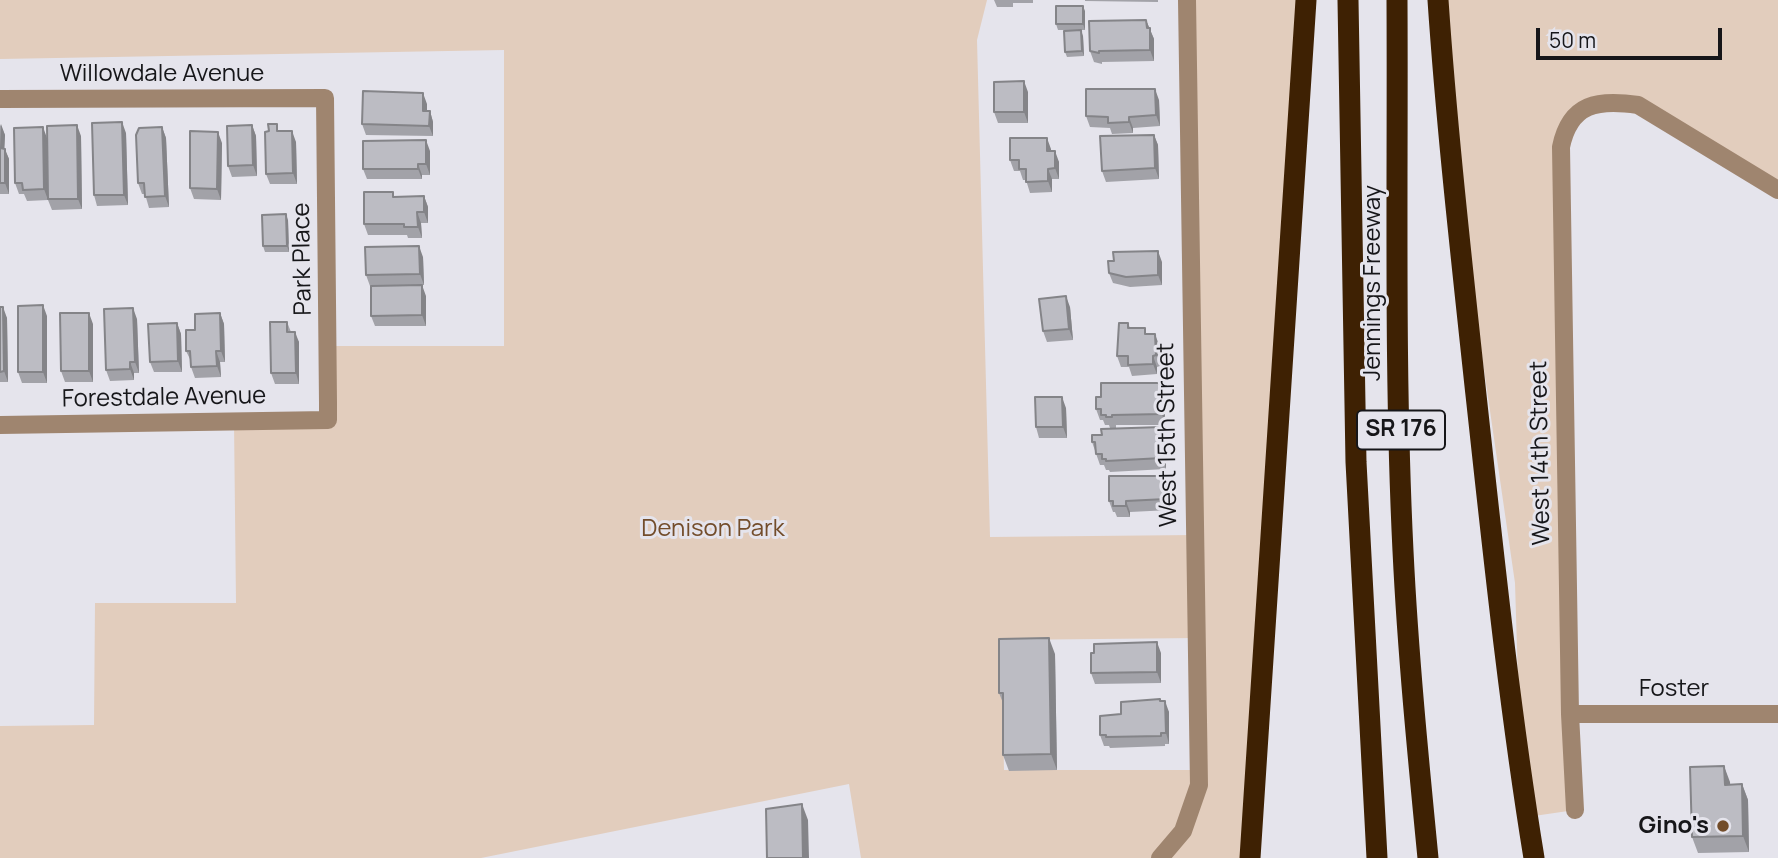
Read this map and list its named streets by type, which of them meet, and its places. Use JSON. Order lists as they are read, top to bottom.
{
  "streets": {
    "highway": ["Jennings Freeway", "SR 176"],
    "street": [
      "Willowdale Avenue",
      "Park Place",
      "Forestdale Avenue",
      "West 15th Street",
      "West 14th Street",
      "Foster"
    ]
  },
  "crossings": [
    ["Willowdale Avenue", "Park Place"],
    ["Park Place", "Forestdale Avenue"],
    ["West 14th Street", "Foster"]
  ],
  "parks": ["Denison Park"],
  "places": ["Gino's"],
  "scale_bar": "50 m"
}
